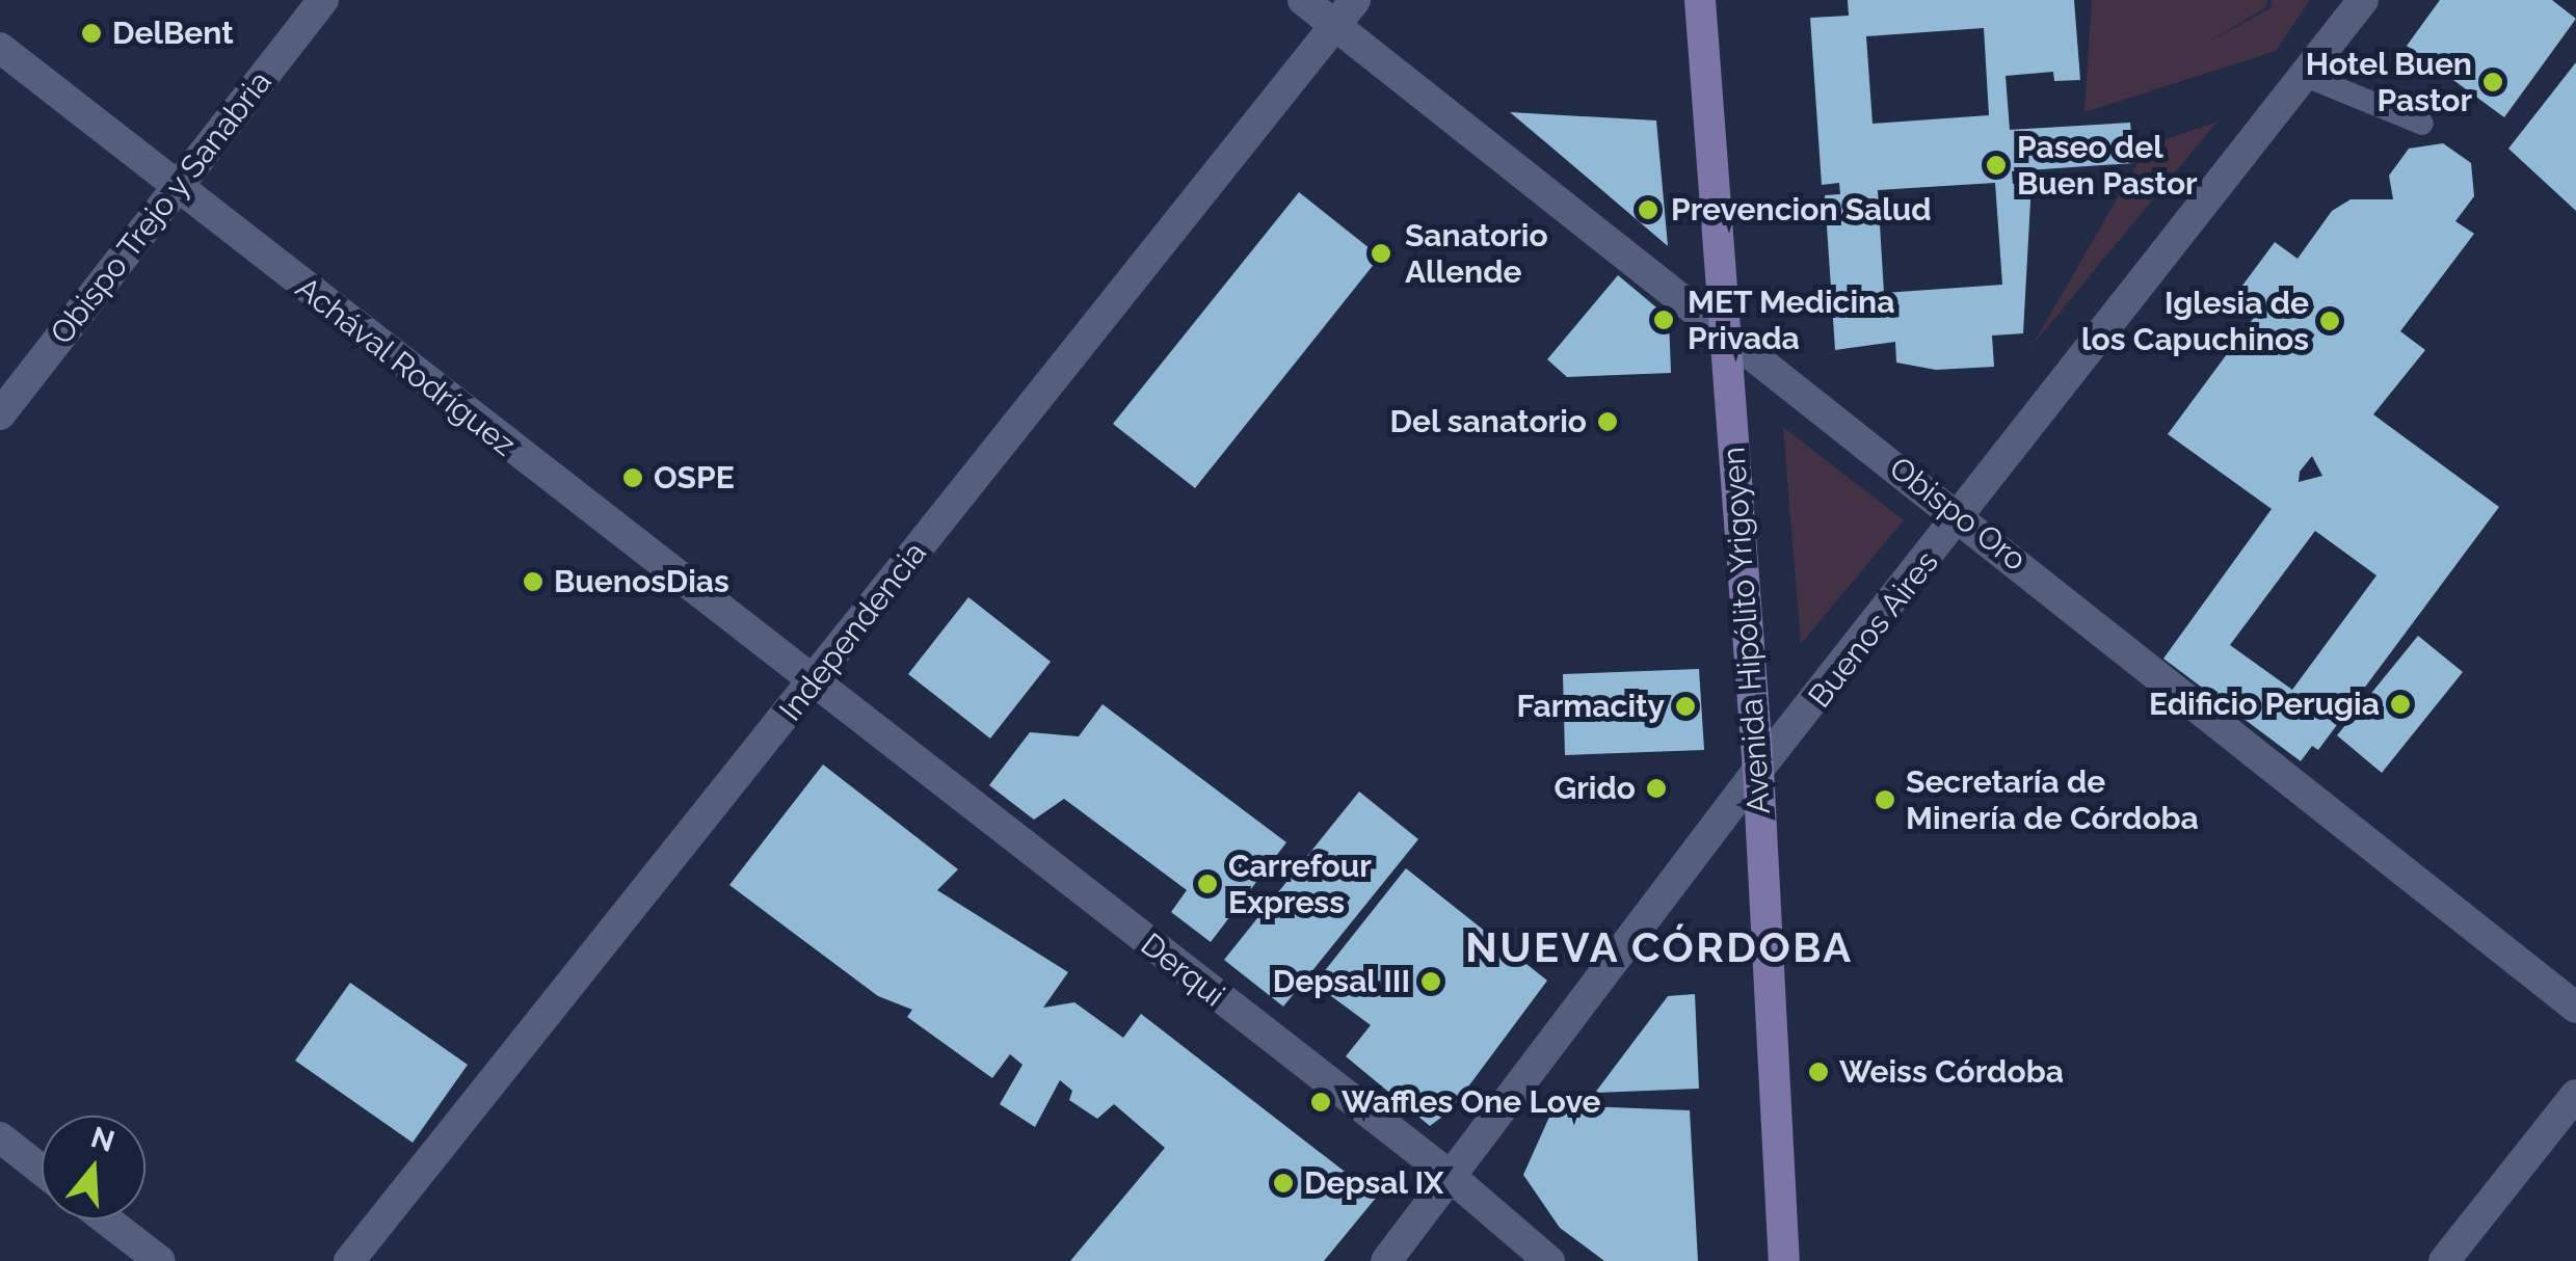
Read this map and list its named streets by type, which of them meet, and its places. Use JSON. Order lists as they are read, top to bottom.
{
  "streets": {
    "main road": ["Avenida Hipólito Yrigoyen"],
    "street": [
      "Obispo Trejo y Sanabria",
      "Achával Rodríguez",
      "Obispo Oro",
      "Buenos Aires",
      "Independencia",
      "Derqui"
    ]
  },
  "crossings": [
    ["Obispo Trejo y Sanabria", "Achával Rodríguez"],
    ["Achával Rodríguez", "Independencia"],
    ["Achával Rodríguez", "Derqui"],
    ["Obispo Oro", "Buenos Aires"],
    ["Obispo Oro", "Avenida Hipólito Yrigoyen"],
    ["Obispo Oro", "Independencia"],
    ["Buenos Aires", "Avenida Hipólito Yrigoyen"],
    ["Buenos Aires", "Derqui"],
    ["Independencia", "Derqui"]
  ],
  "districts": ["NUEVA CÓRDOBA"],
  "places": [
    "DelBent",
    "Hotel Buen Pastor",
    "Paseo del Buen Pastor",
    "Prevencion Salud",
    "Sanatorio Allende",
    "MET Medicina Privada",
    "Iglesia de los Capuchinos",
    "Del sanatorio",
    "OSPE",
    "BuenosDias",
    "Edificio Perugia",
    "Farmacity",
    "Grido",
    "Secretaría de Minería de Córdoba",
    "Carrefour Express",
    "Depsal III",
    "Weiss Córdoba",
    "Waffles One Love",
    "Depsal IX"
  ],
  "north": "top"
}
